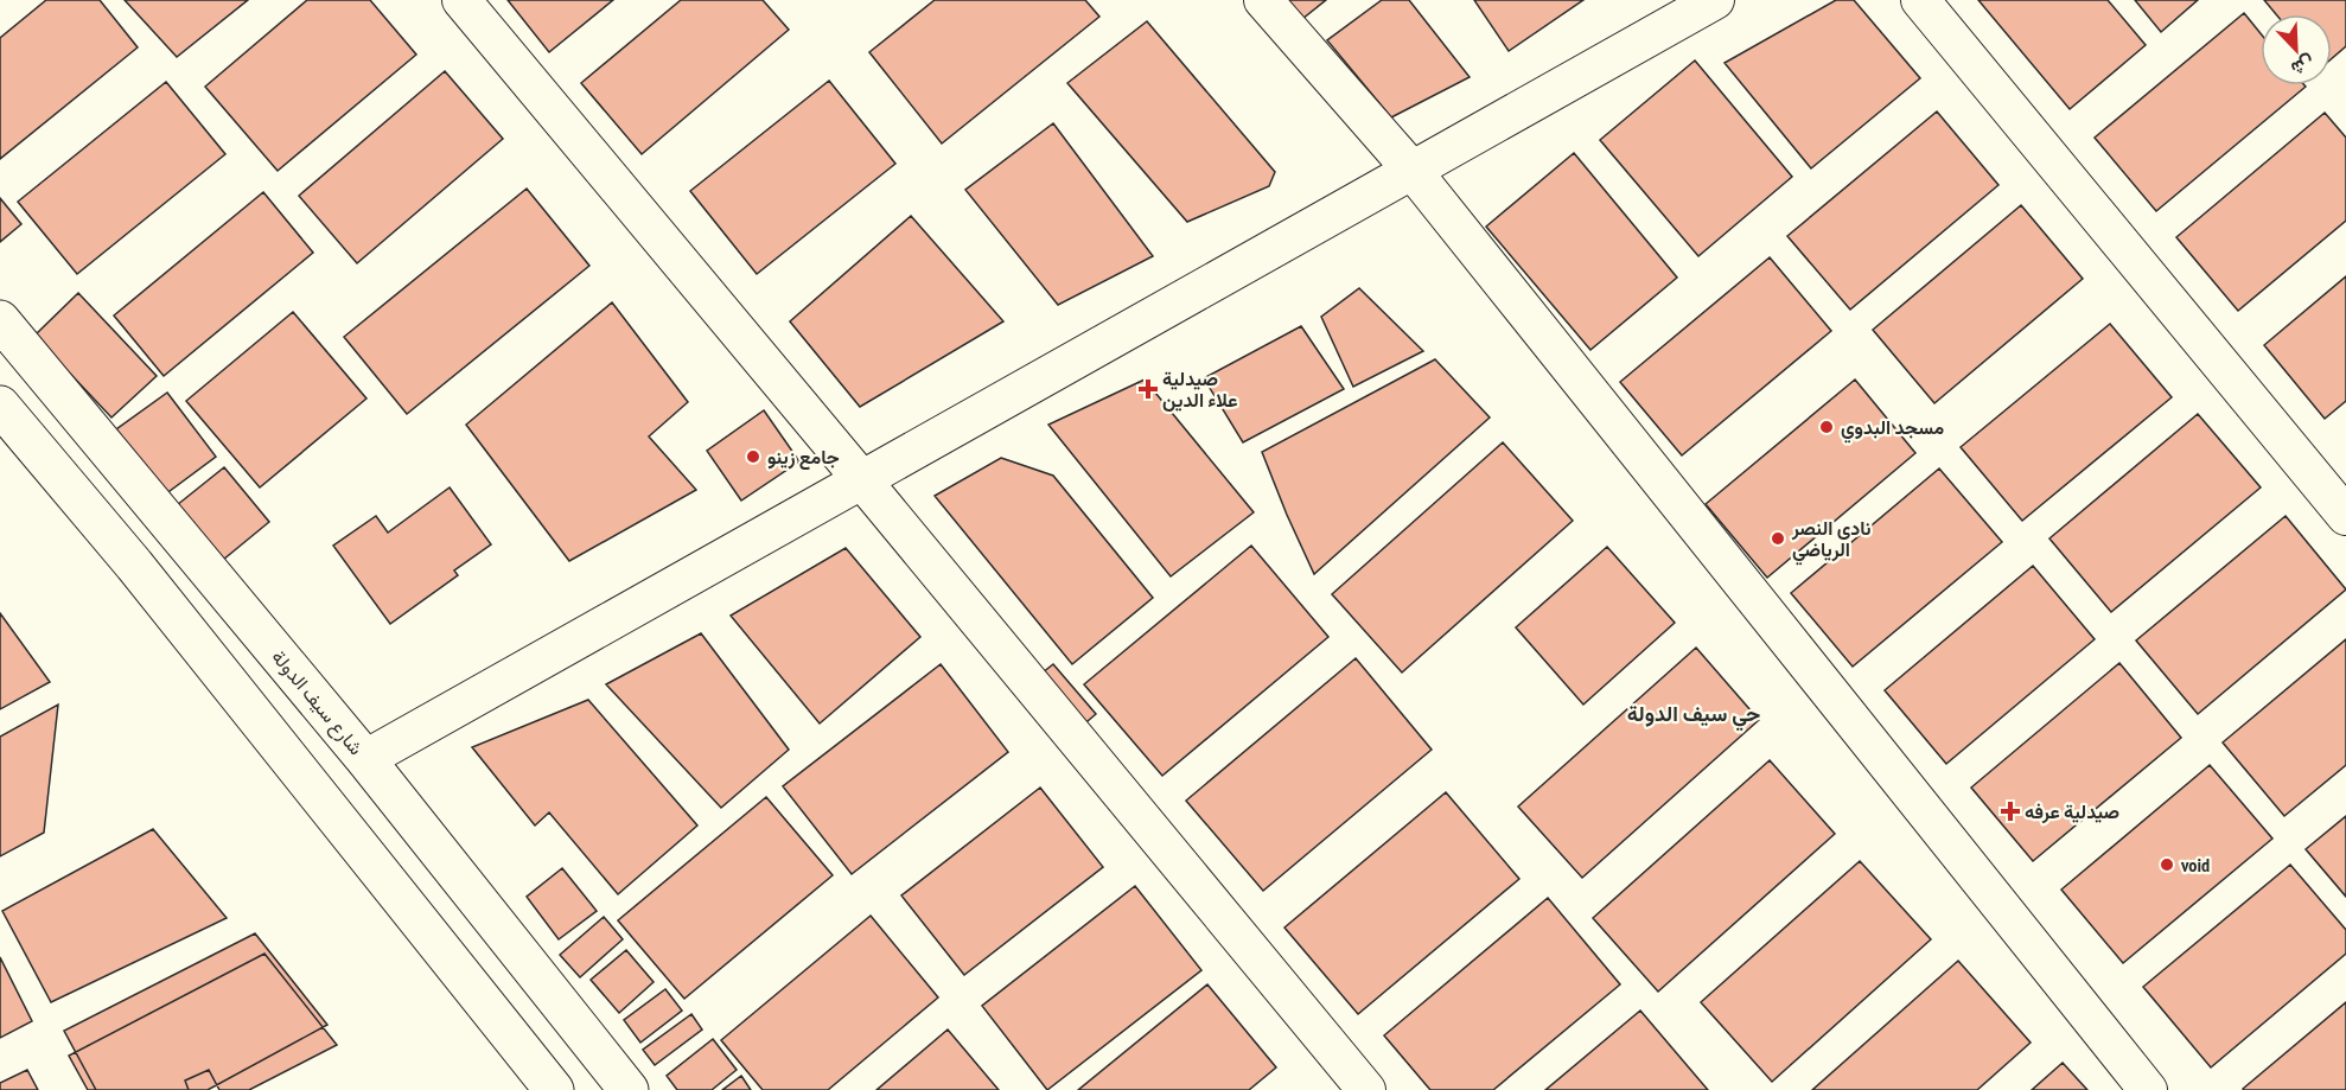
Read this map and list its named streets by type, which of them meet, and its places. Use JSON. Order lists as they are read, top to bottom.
{
  "streets": {
    "main road": ["شارع سيف الدولة"]
  },
  "districts": ["حي سيف الدولة"],
  "places": {
    "health": ["صيدلية علاء الدين", "صيدلية عرفه"],
    "other": [
      "مسجد البدوي",
      "جامع زينو",
      "نادي النصر الرياضي",
      "void"
    ]
  },
  "north": "bottom right"
}
